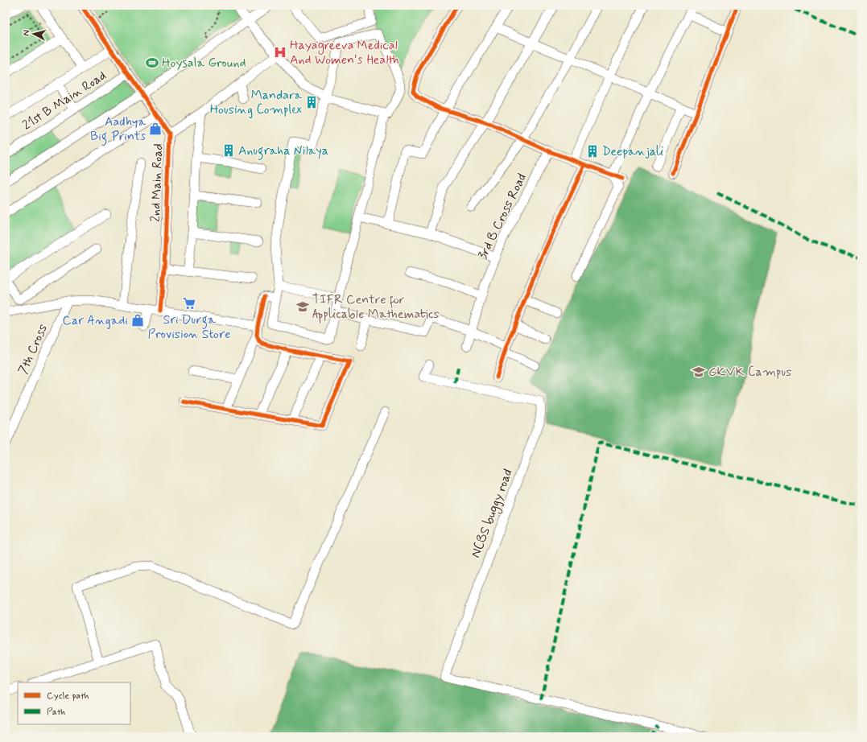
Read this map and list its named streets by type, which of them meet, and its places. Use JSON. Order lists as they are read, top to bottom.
{
  "streets": {
    "street": [
      "21st B Main Road",
      "2nd Main Road",
      "3rd B Cross Road",
      "7th Cross",
      "NCBS buggy road"
    ]
  },
  "crossings": [
    ["21st B Main Road", "2nd Main Road"]
  ],
  "places": {
    "hospital": ["Hayagreeva Medical And Women's Health"],
    "sports": ["Hoysala Ground"],
    "building": ["Mandara Housing Complex", "Anugraha Nilaya", "Deepanjali"],
    "shop": ["Aadhya Big Prints", "Car Angadi"],
    "supermarket": ["Sri Durga Provision Store"],
    "school or university": ["TIFR Centre for Applicable Mathematics", "GKVK Campus"]
  },
  "legend": ["Cycle path", "Path"],
  "north": "left"
}
